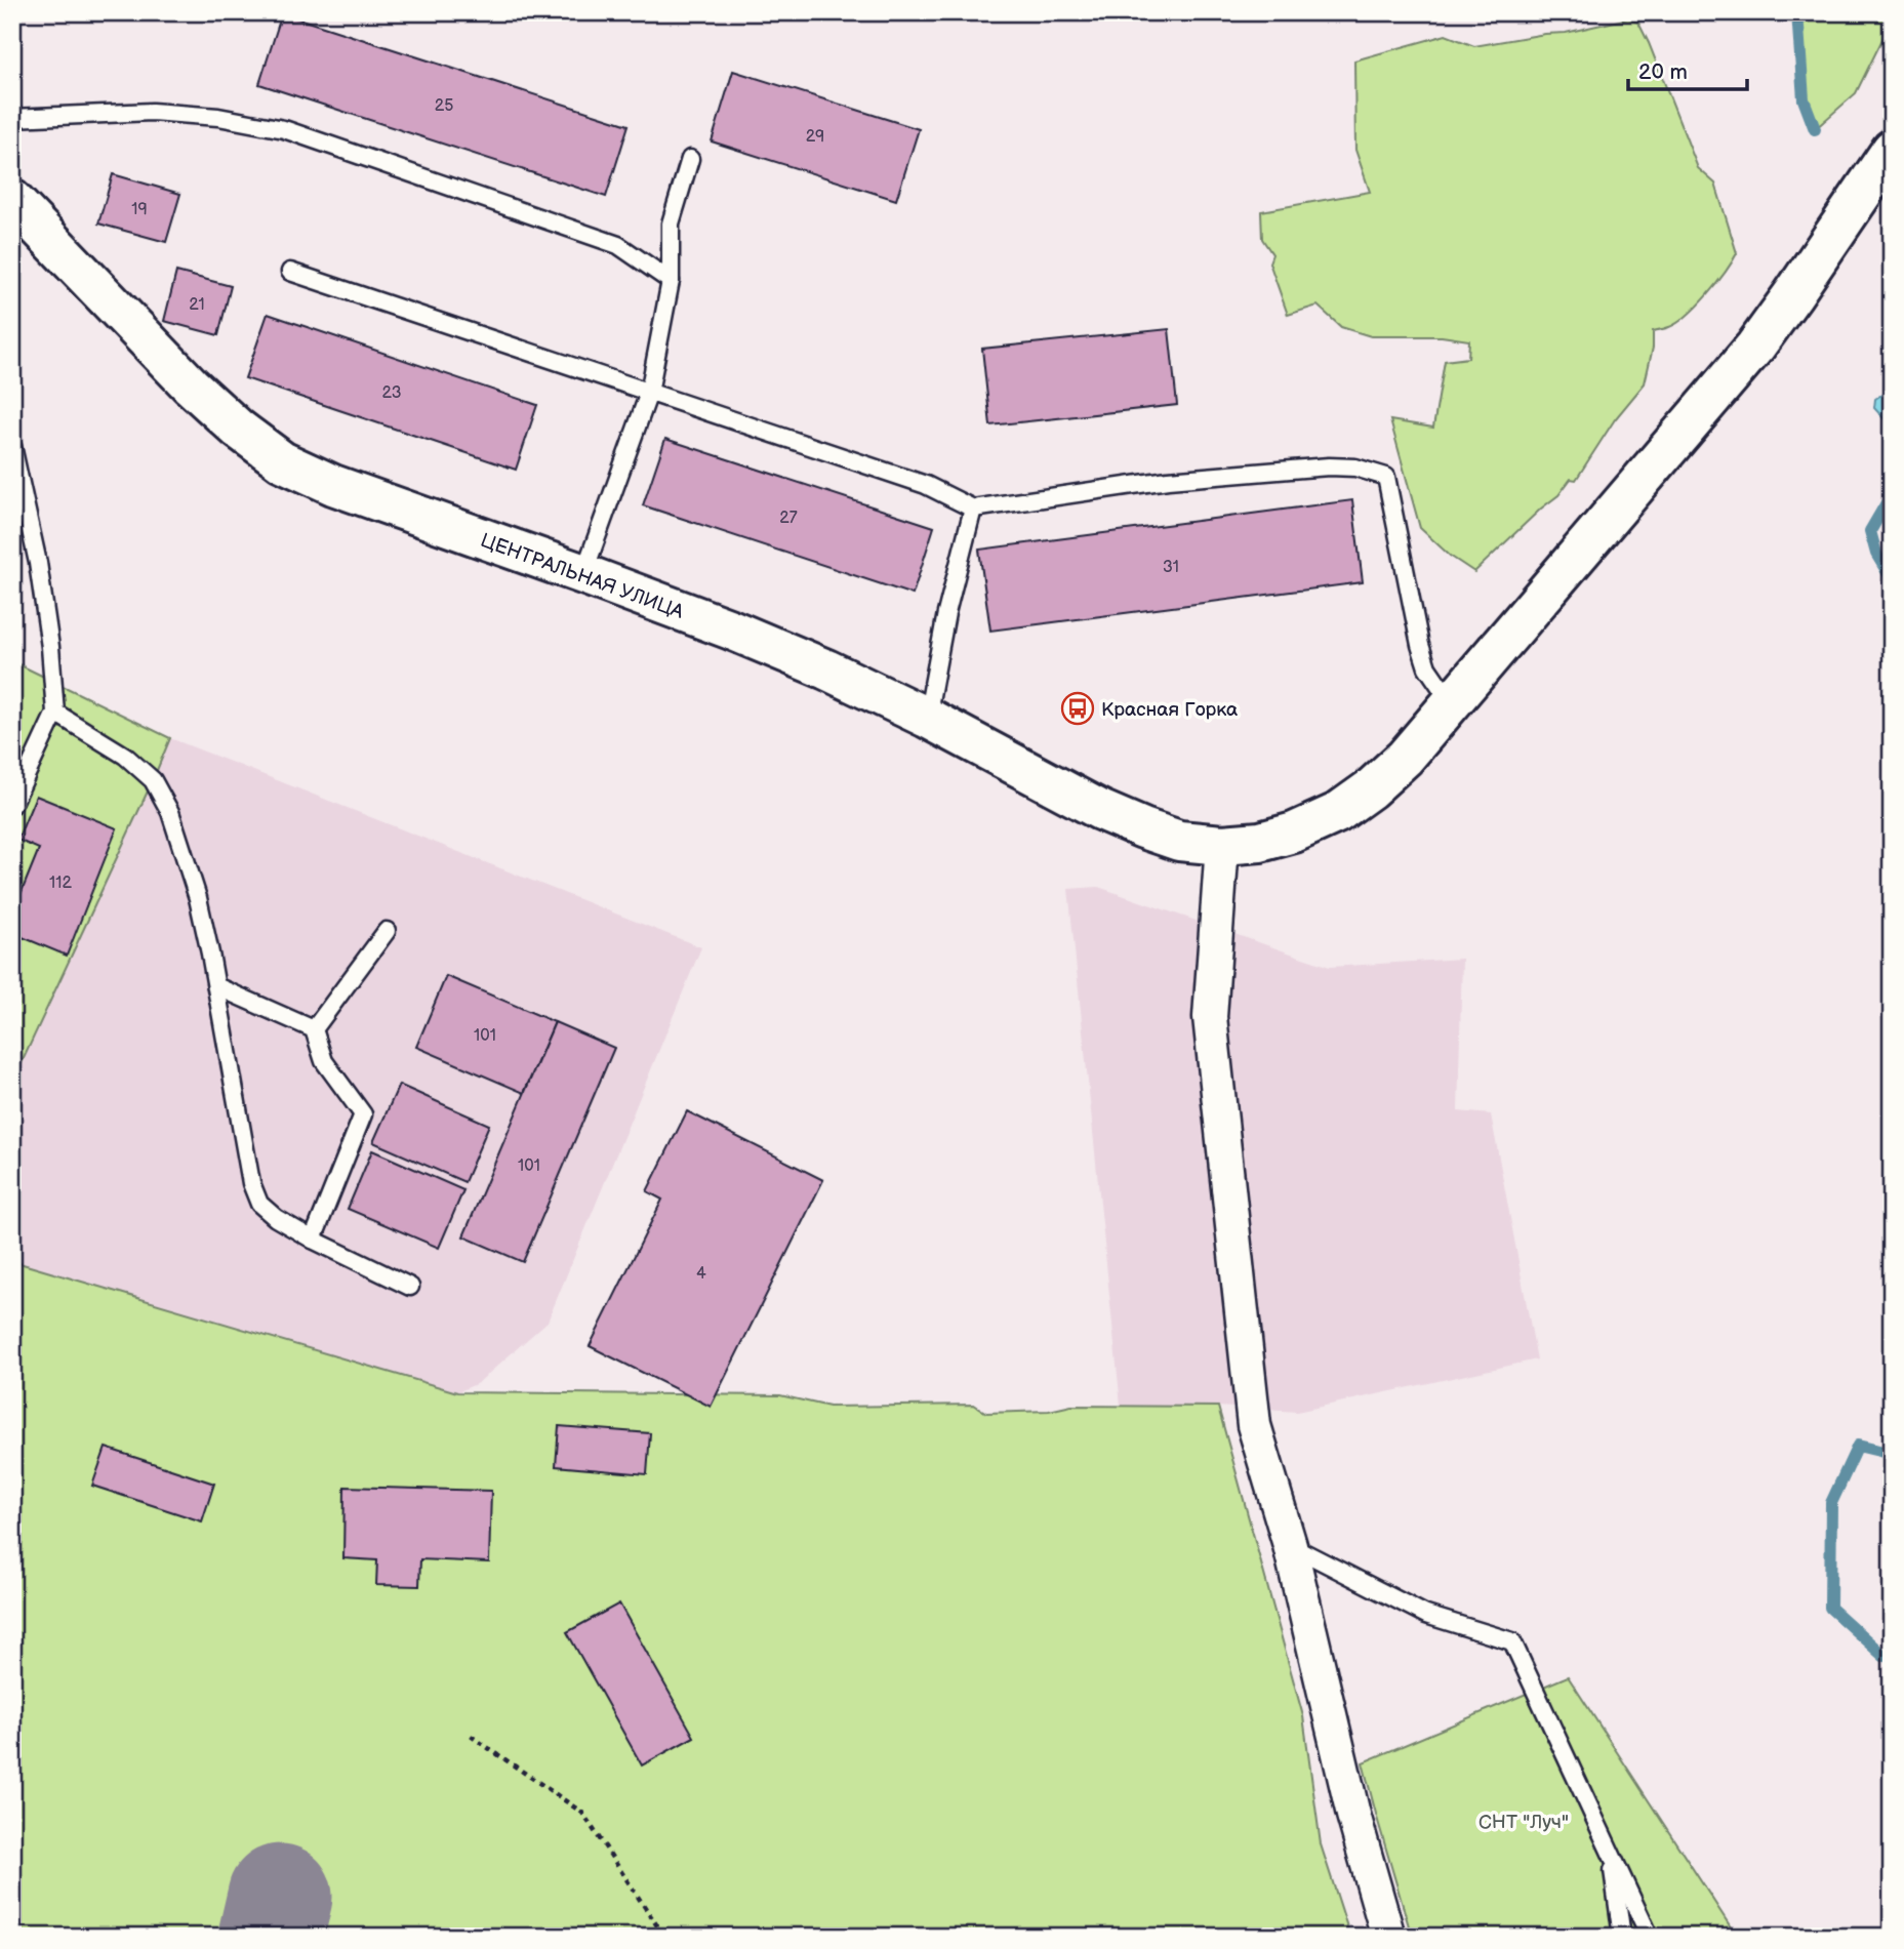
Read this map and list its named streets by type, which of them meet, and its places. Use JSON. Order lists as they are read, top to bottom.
{
  "streets": {
    "street": ["ЦЕНТРАЛЬНАЯ УЛИЦА"]
  },
  "parks": ["СНТ \"Луч\""],
  "places": {
    "bus stop": ["Красная Горка"]
  },
  "house_numbers": [
    "25",
    "29",
    "19",
    "21",
    "23",
    "27",
    "31",
    "112",
    "101",
    "101",
    "4"
  ],
  "scale_bar": "20 m"
}
